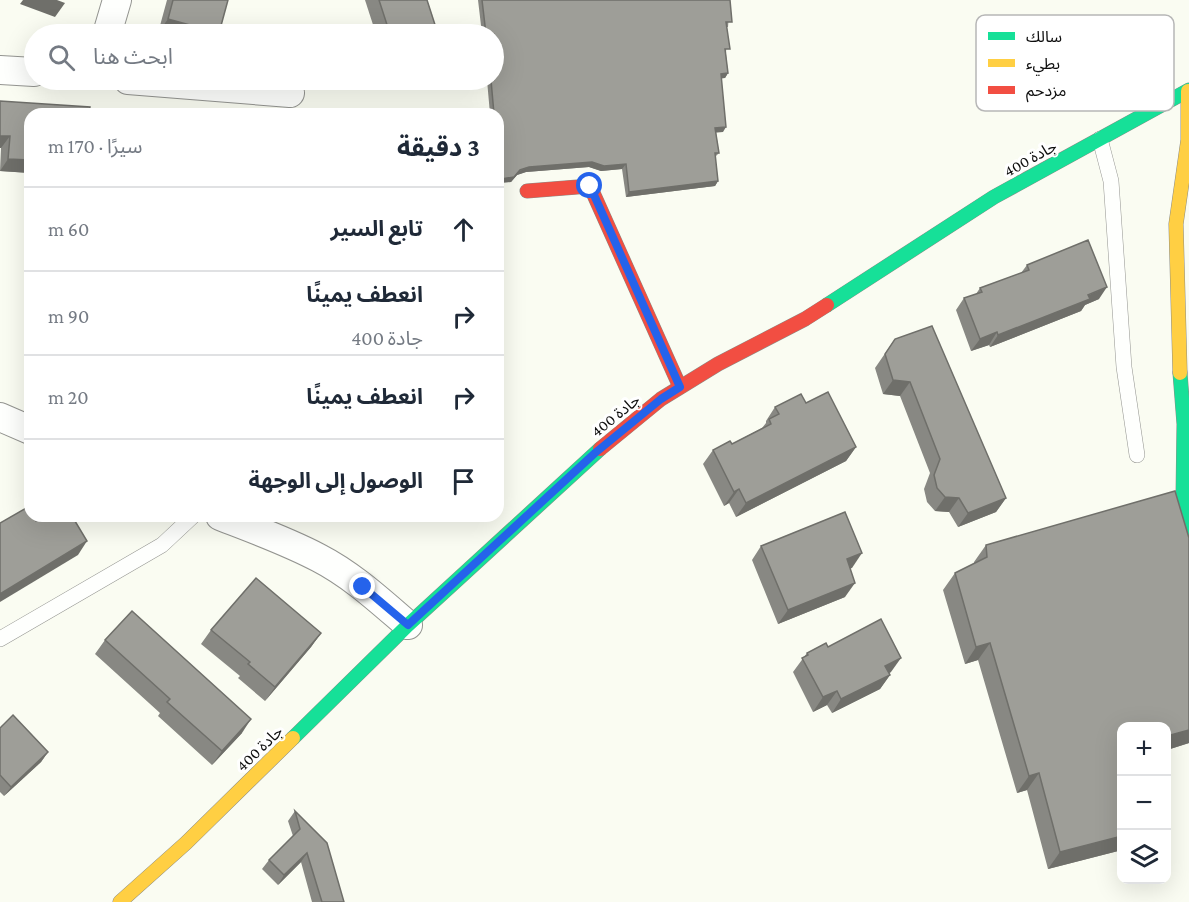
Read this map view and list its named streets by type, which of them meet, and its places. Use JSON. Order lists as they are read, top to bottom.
{
  "streets": {
    "main road": ["جادة 400"]
  },
  "legend": ["سالك", "بطيء", "مزدحم"],
  "page": {
    "search": "ابحث هنا",
    "heading": ["3 دقيقة", "سيرًا · 170 m"],
    "list": [
      ["تابع السير", "60 m"],
      ["انعطف يمينًا", "جادة 400", "90 m"],
      ["انعطف يمينًا", "20 m"],
      "الوصول إلى الوجهة"
    ],
    "map_buttons": ["+", "−"]
  }
}
